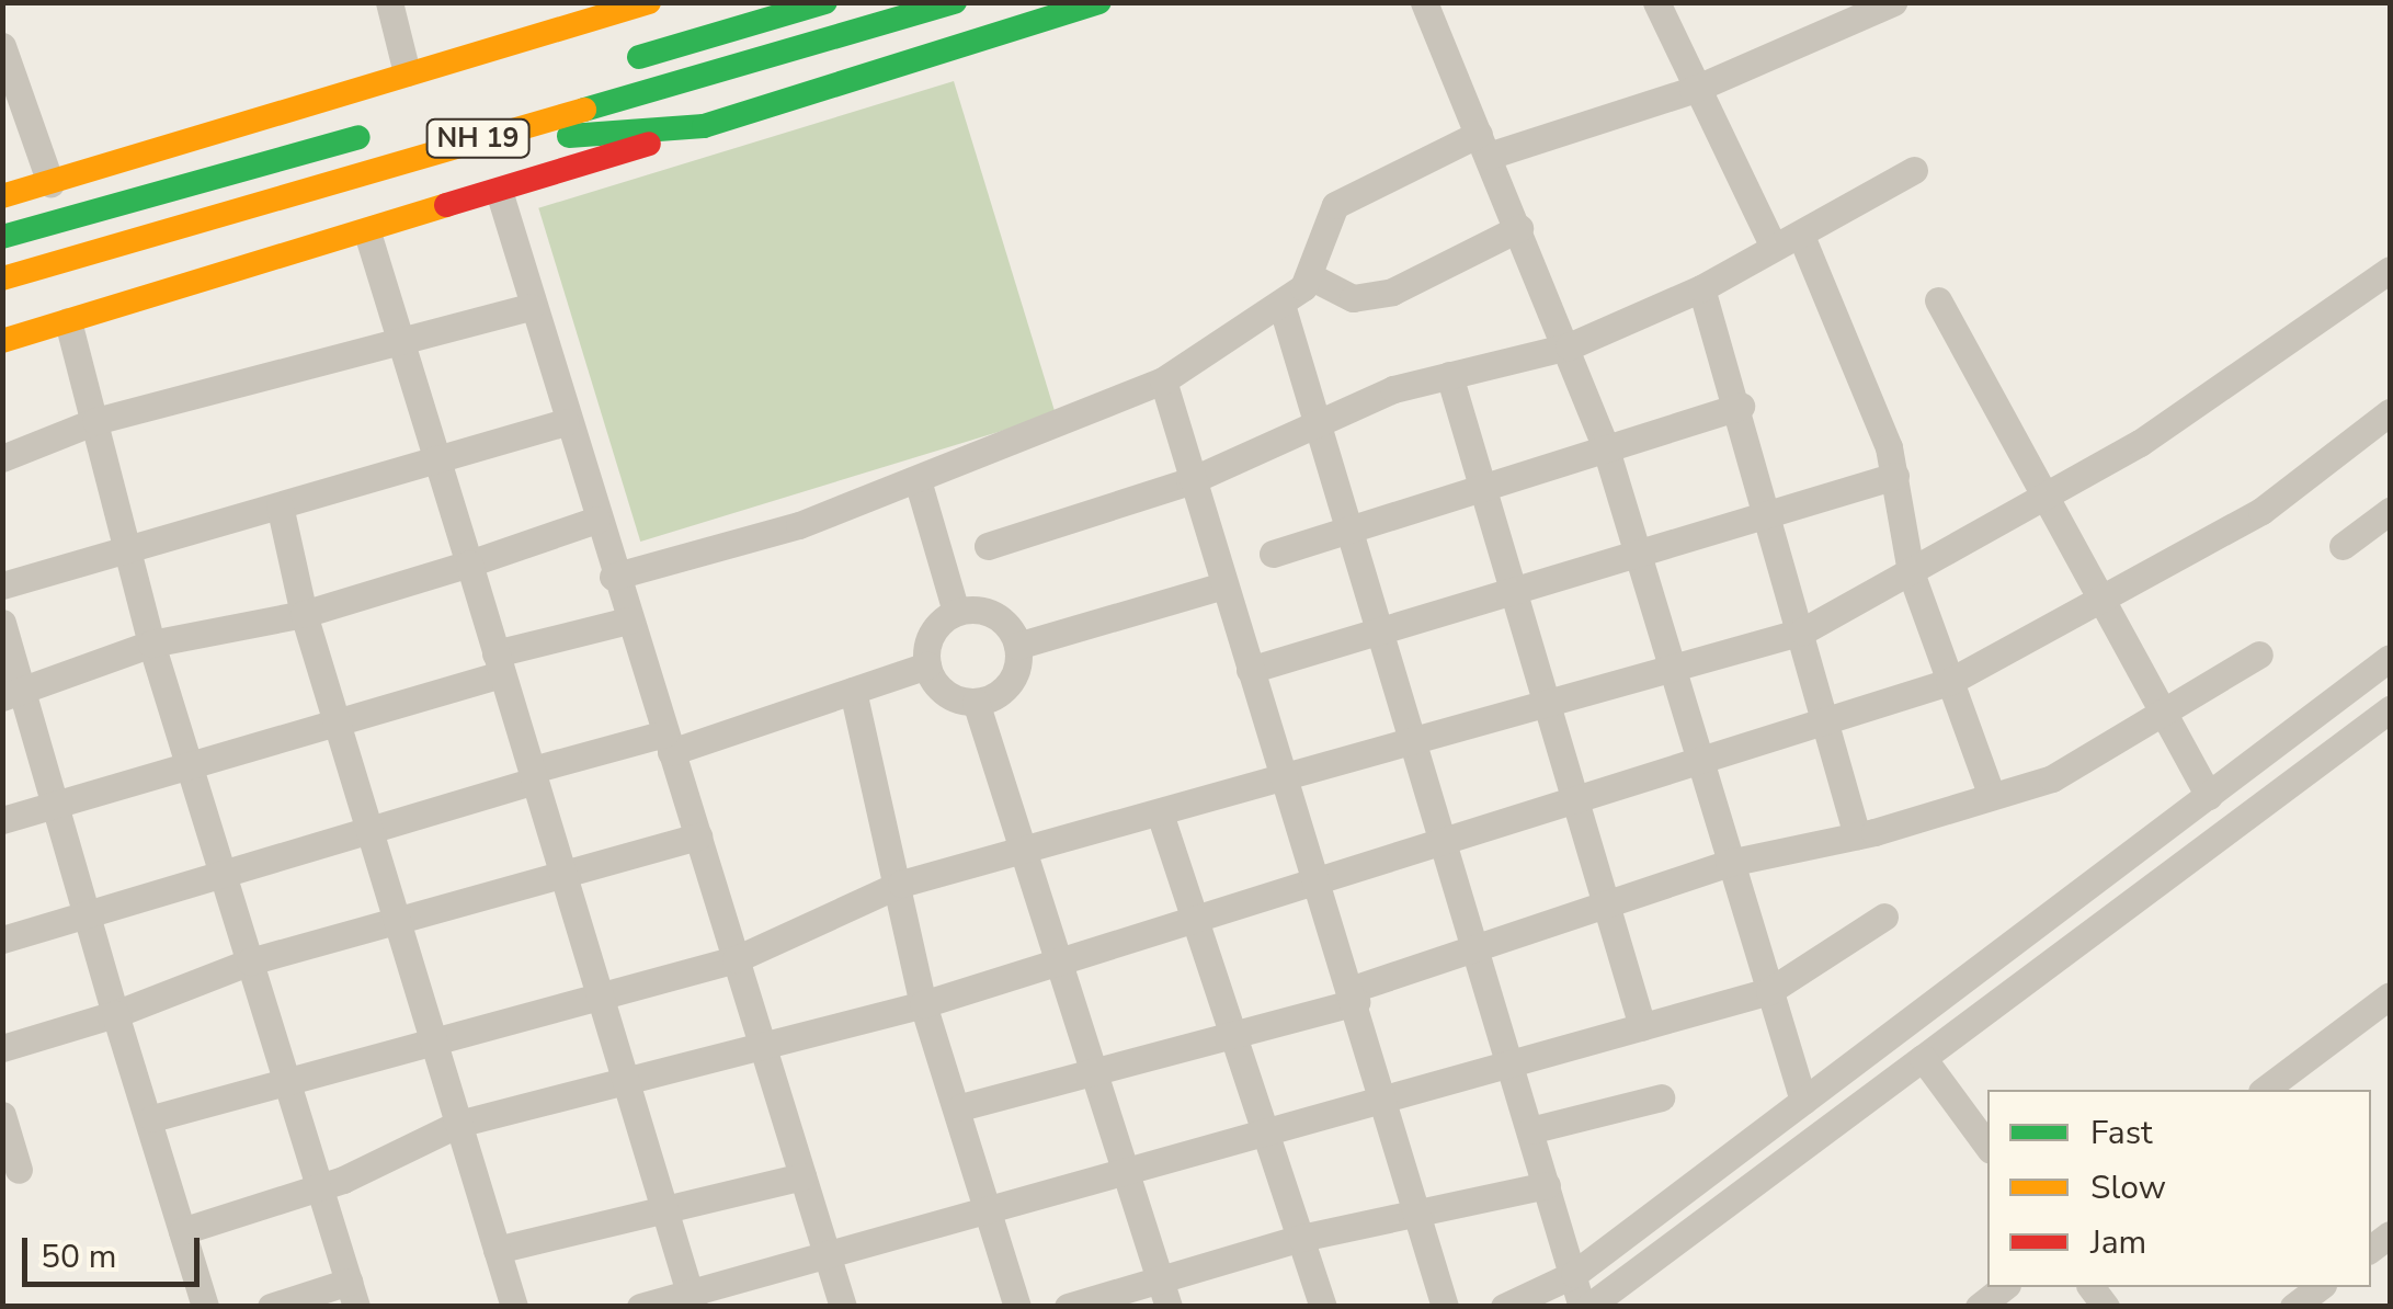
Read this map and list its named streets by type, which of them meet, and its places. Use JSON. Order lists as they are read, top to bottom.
{
  "streets": {
    "main road": ["NH 19"]
  },
  "legend": ["Fast", "Slow", "Jam"],
  "scale_bar": "50 m"
}
